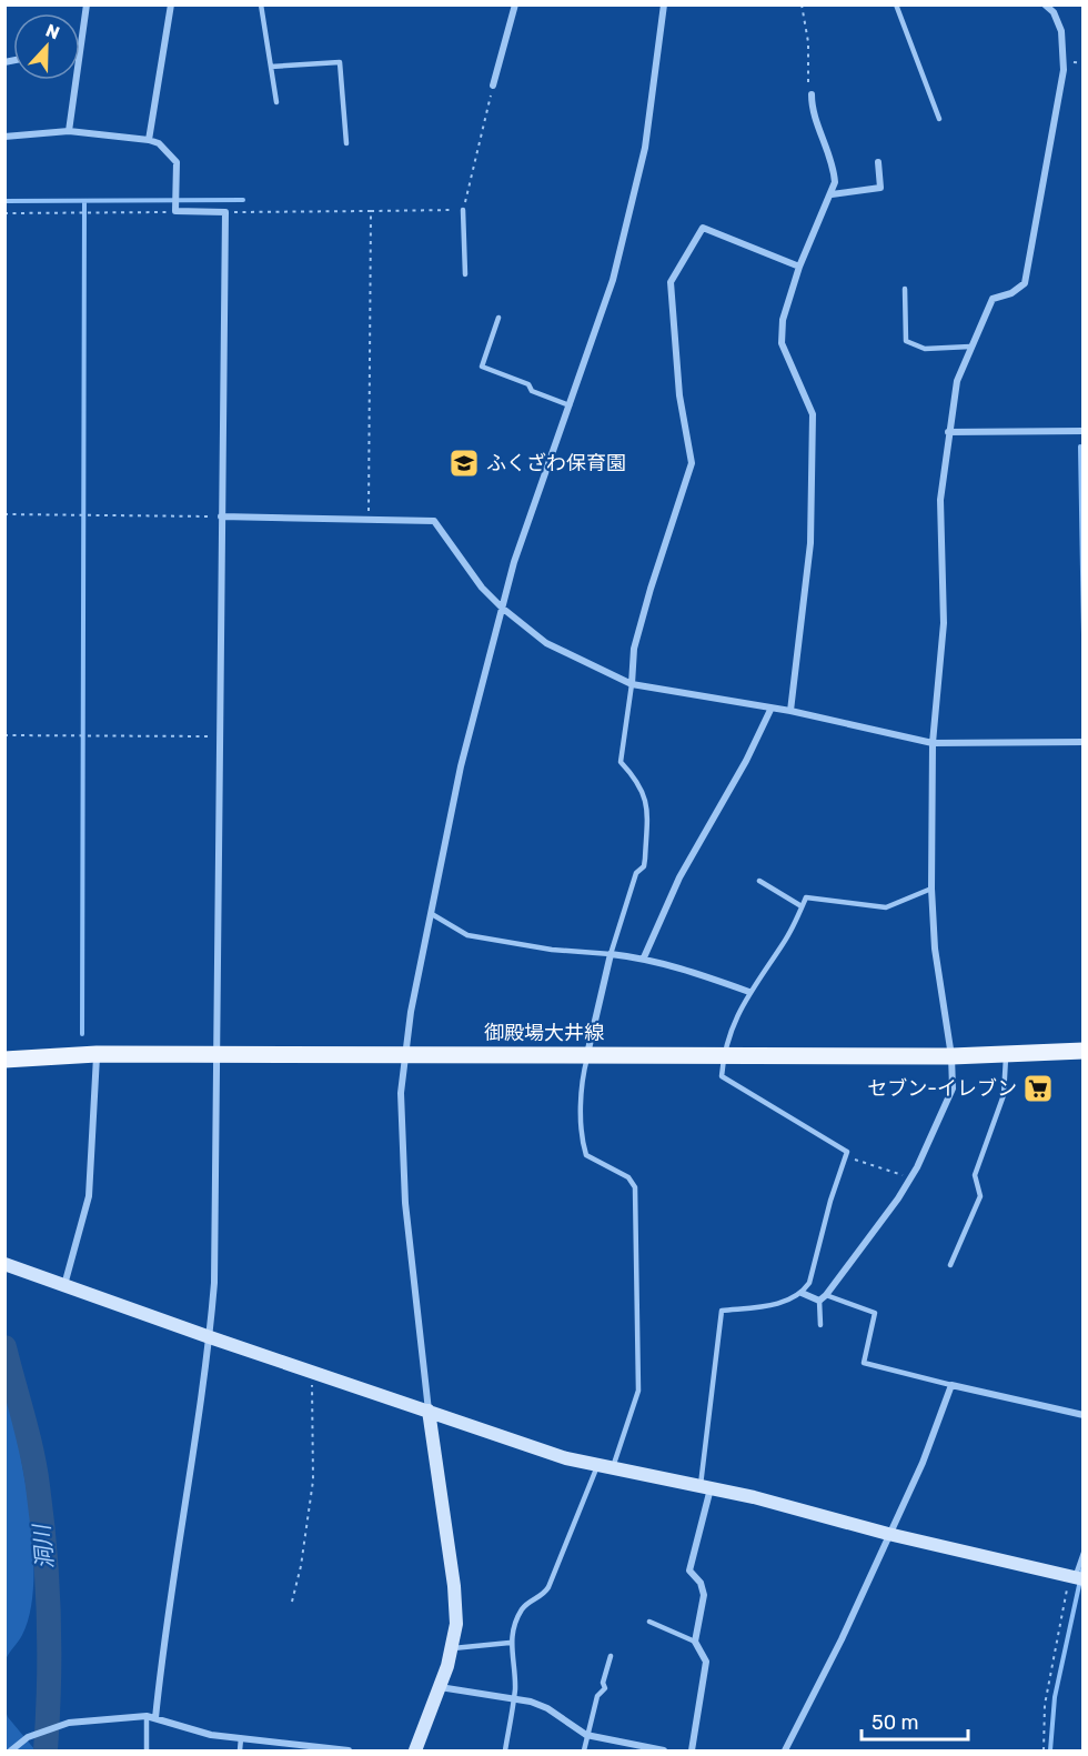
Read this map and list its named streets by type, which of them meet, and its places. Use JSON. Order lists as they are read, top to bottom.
{
  "streets": {
    "main road": ["御殿場大井線"]
  },
  "water": ["洞川"],
  "places": {
    "school or university": ["ふくざわ保育園"],
    "supermarket": ["セブン-イレブン"]
  },
  "scale_bar": "50 m",
  "north": "top"
}
